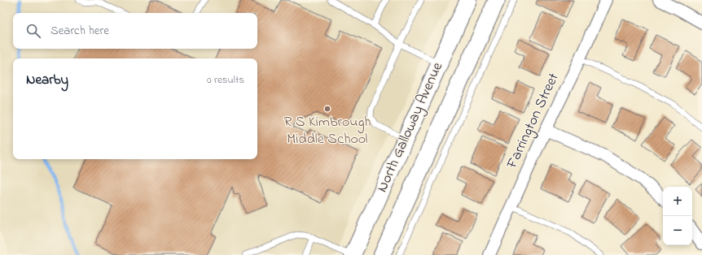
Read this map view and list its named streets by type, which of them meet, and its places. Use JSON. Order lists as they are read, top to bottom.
{
  "streets": {
    "main road": ["North Galloway Avenue"],
    "street": ["Farrington Street"]
  },
  "places": ["R S Kimbrough Middle School"],
  "page": {
    "search": "Search here",
    "heading": ["Nearby", "0 results"],
    "map_buttons": ["+", "−"]
  }
}
